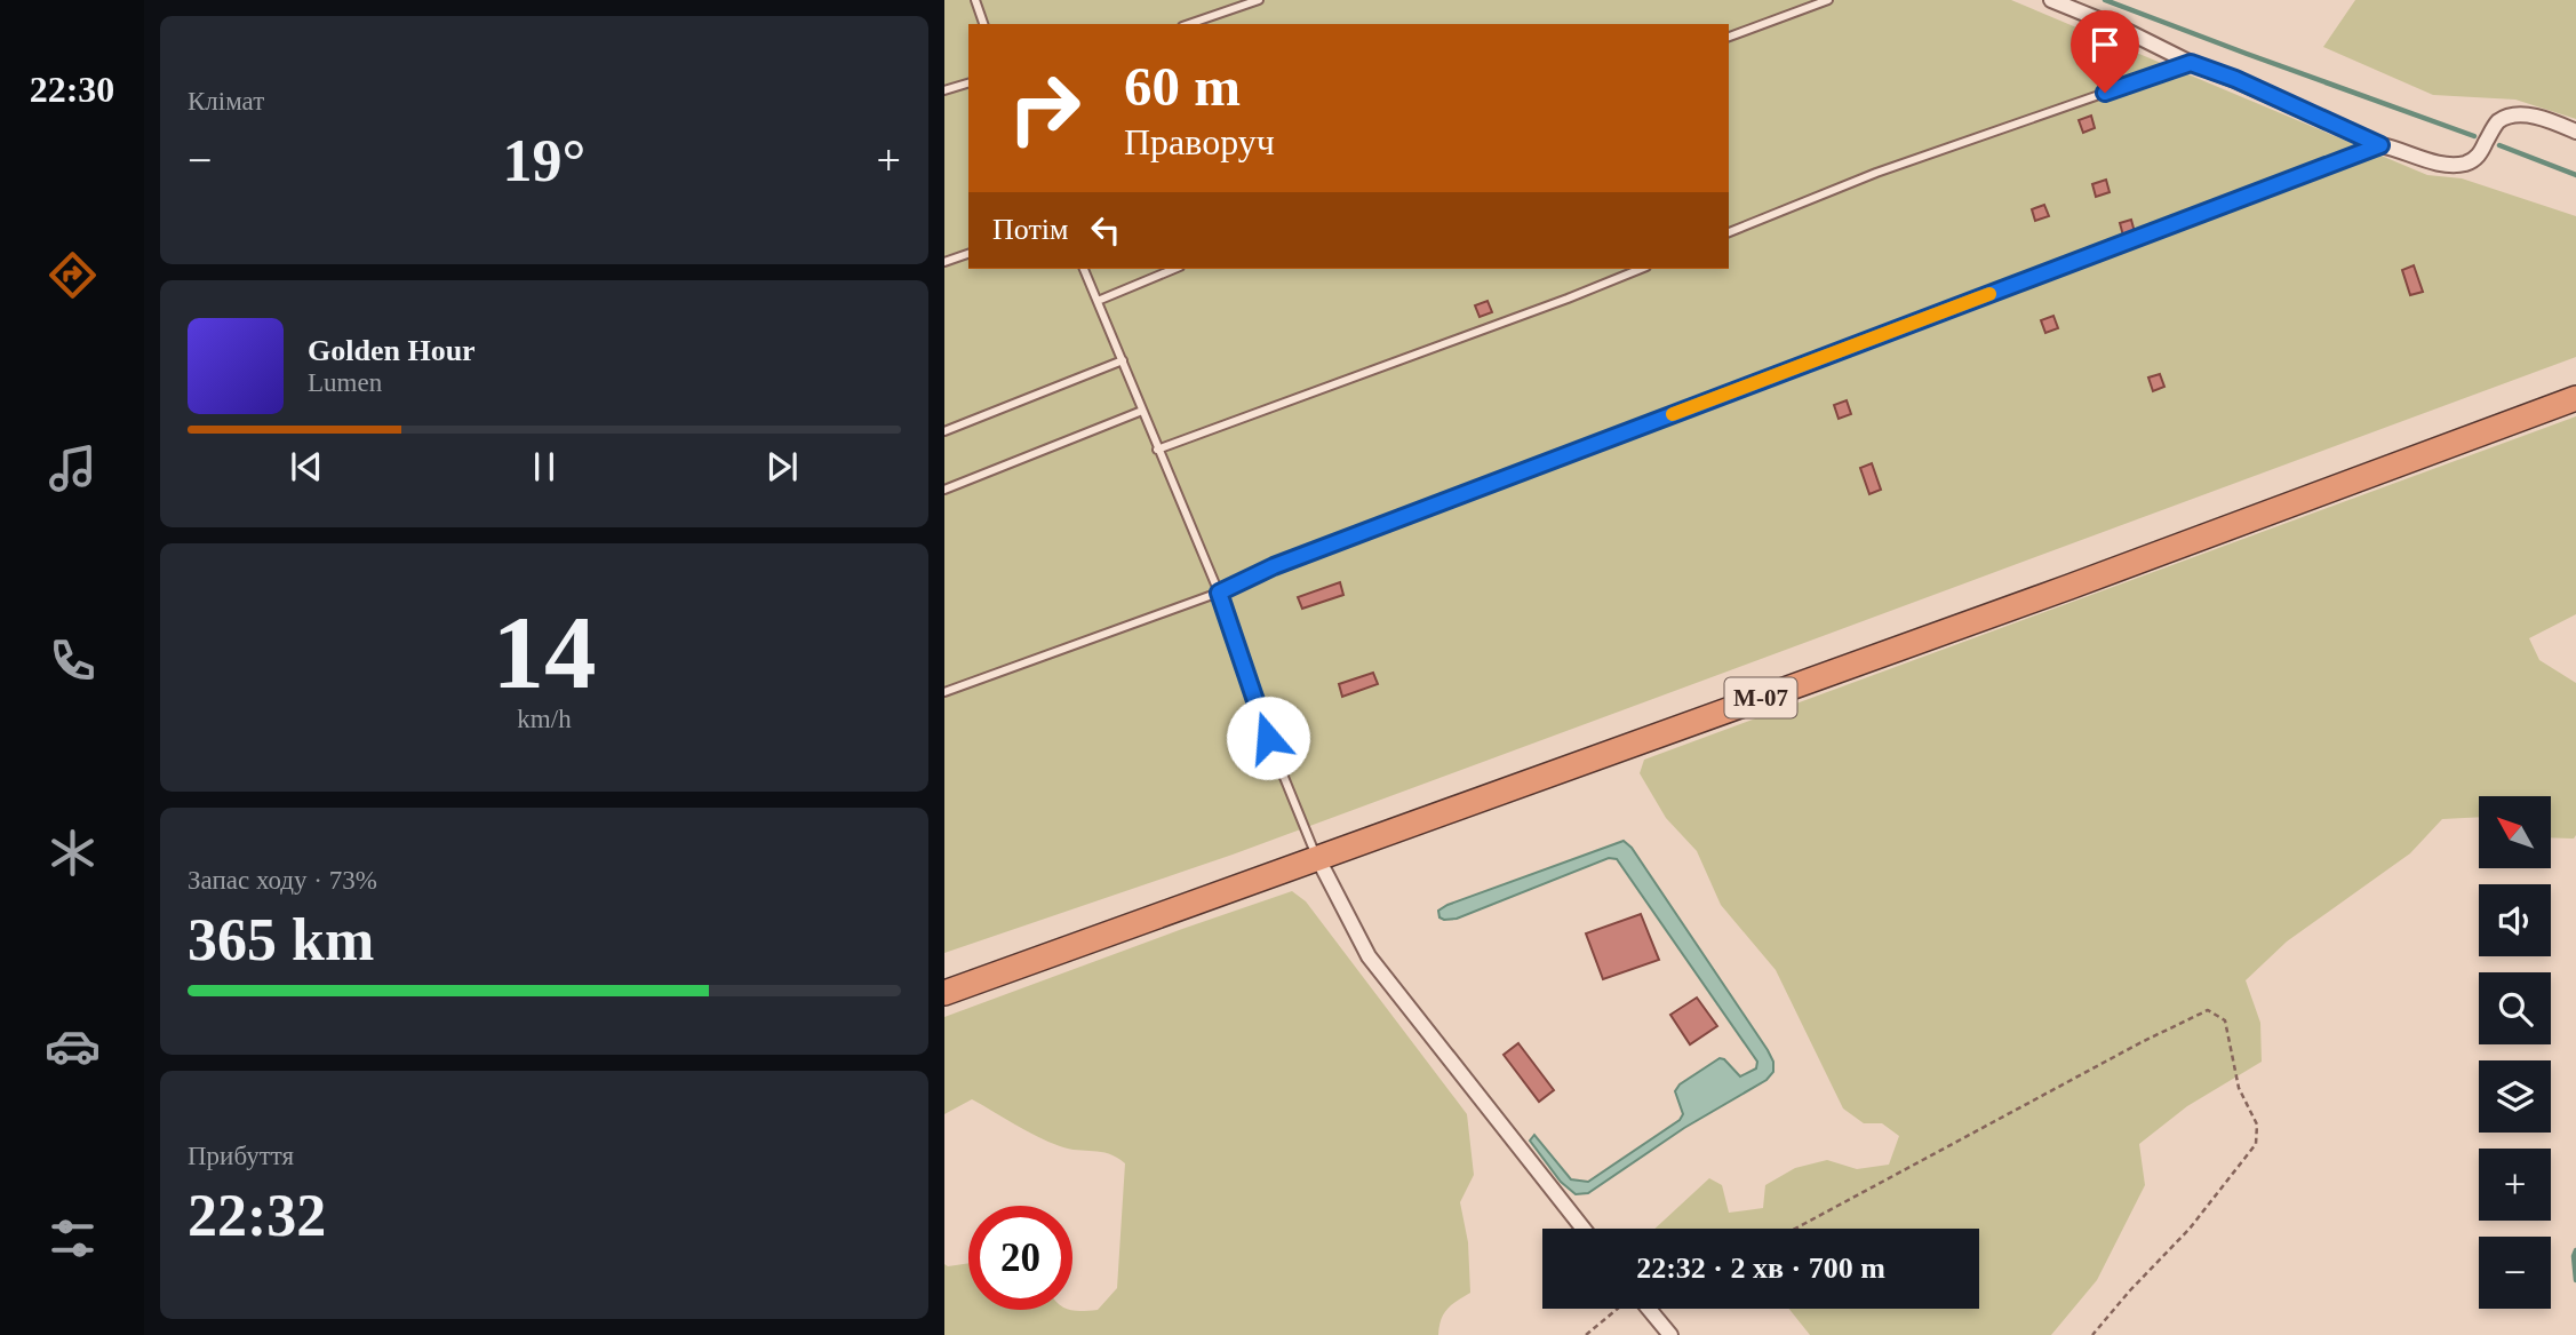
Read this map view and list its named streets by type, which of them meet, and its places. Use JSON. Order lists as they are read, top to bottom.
{
  "streets": {
    "highway": ["М-07"]
  },
  "north": "top left",
  "page": {
    "tabs": "22:30",
    "tile": [
      "Клімат",
      ["14", "km/h"],
      ["Запас ходу · 73%", "365 km"],
      ["Прибуття", "22:32"]
    ],
    "turn": ["60 m", "Праворуч"],
    "heat": ["−", "19°", "+"],
    "then": "Потім",
    "song": ["Golden Hour", "Lumen"],
    "map_buttons": ["+", "−"],
    "limit": "20",
    "trip": "22:32 · 2 хв · 700 m"
  }
}
